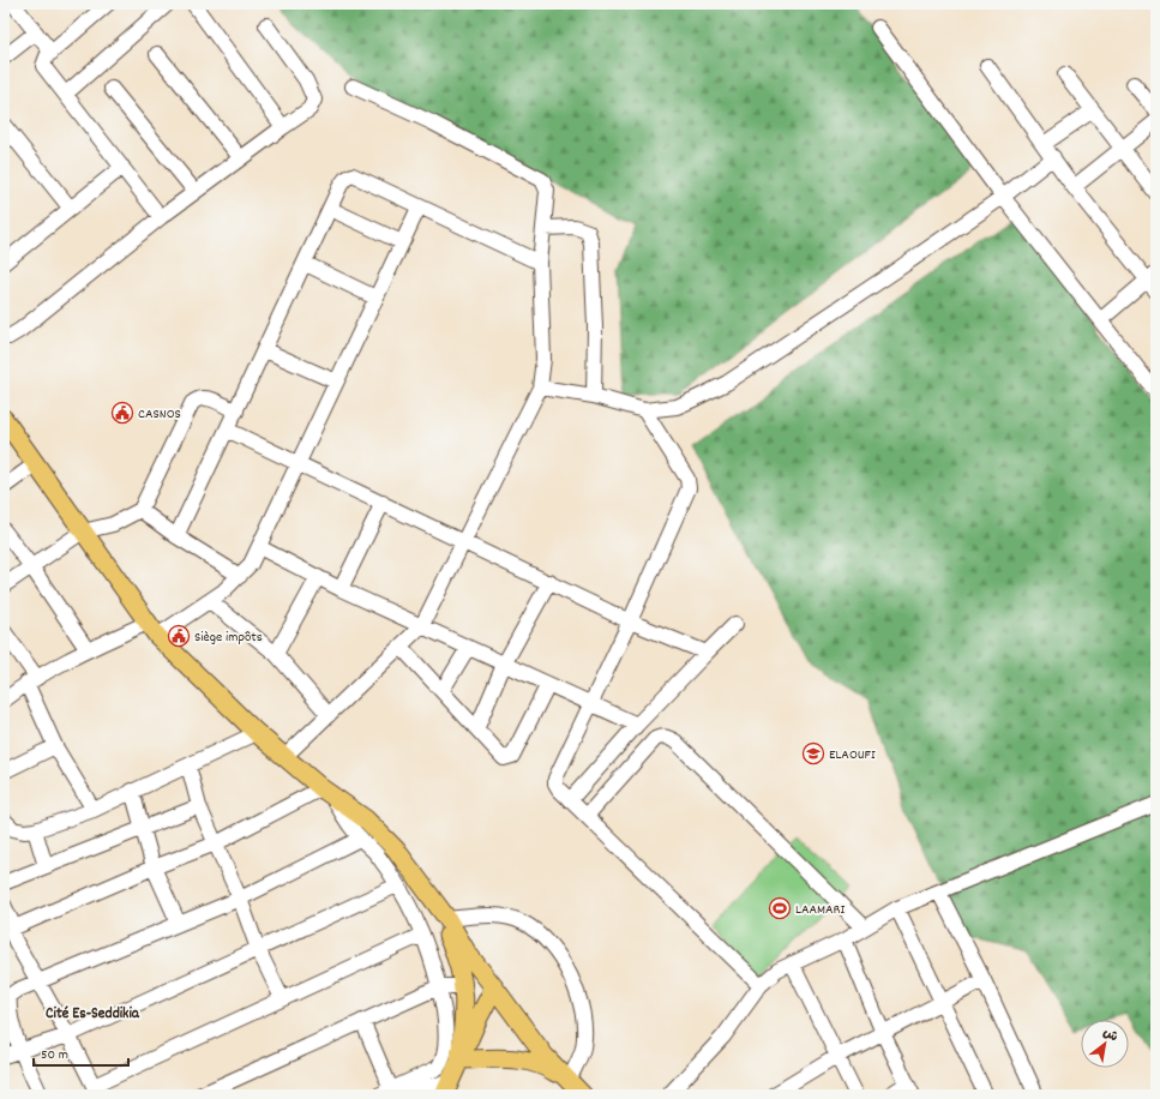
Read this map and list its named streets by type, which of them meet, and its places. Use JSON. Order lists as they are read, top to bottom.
{
  "districts": ["Cité Es-Seddikia"],
  "places": {
    "public building": ["CASNOS", "Siège impôts"],
    "school or university": ["ELAOUFI"],
    "sports": ["LAAMARI"]
  },
  "scale_bar": "50 m",
  "north": "top right"
}
